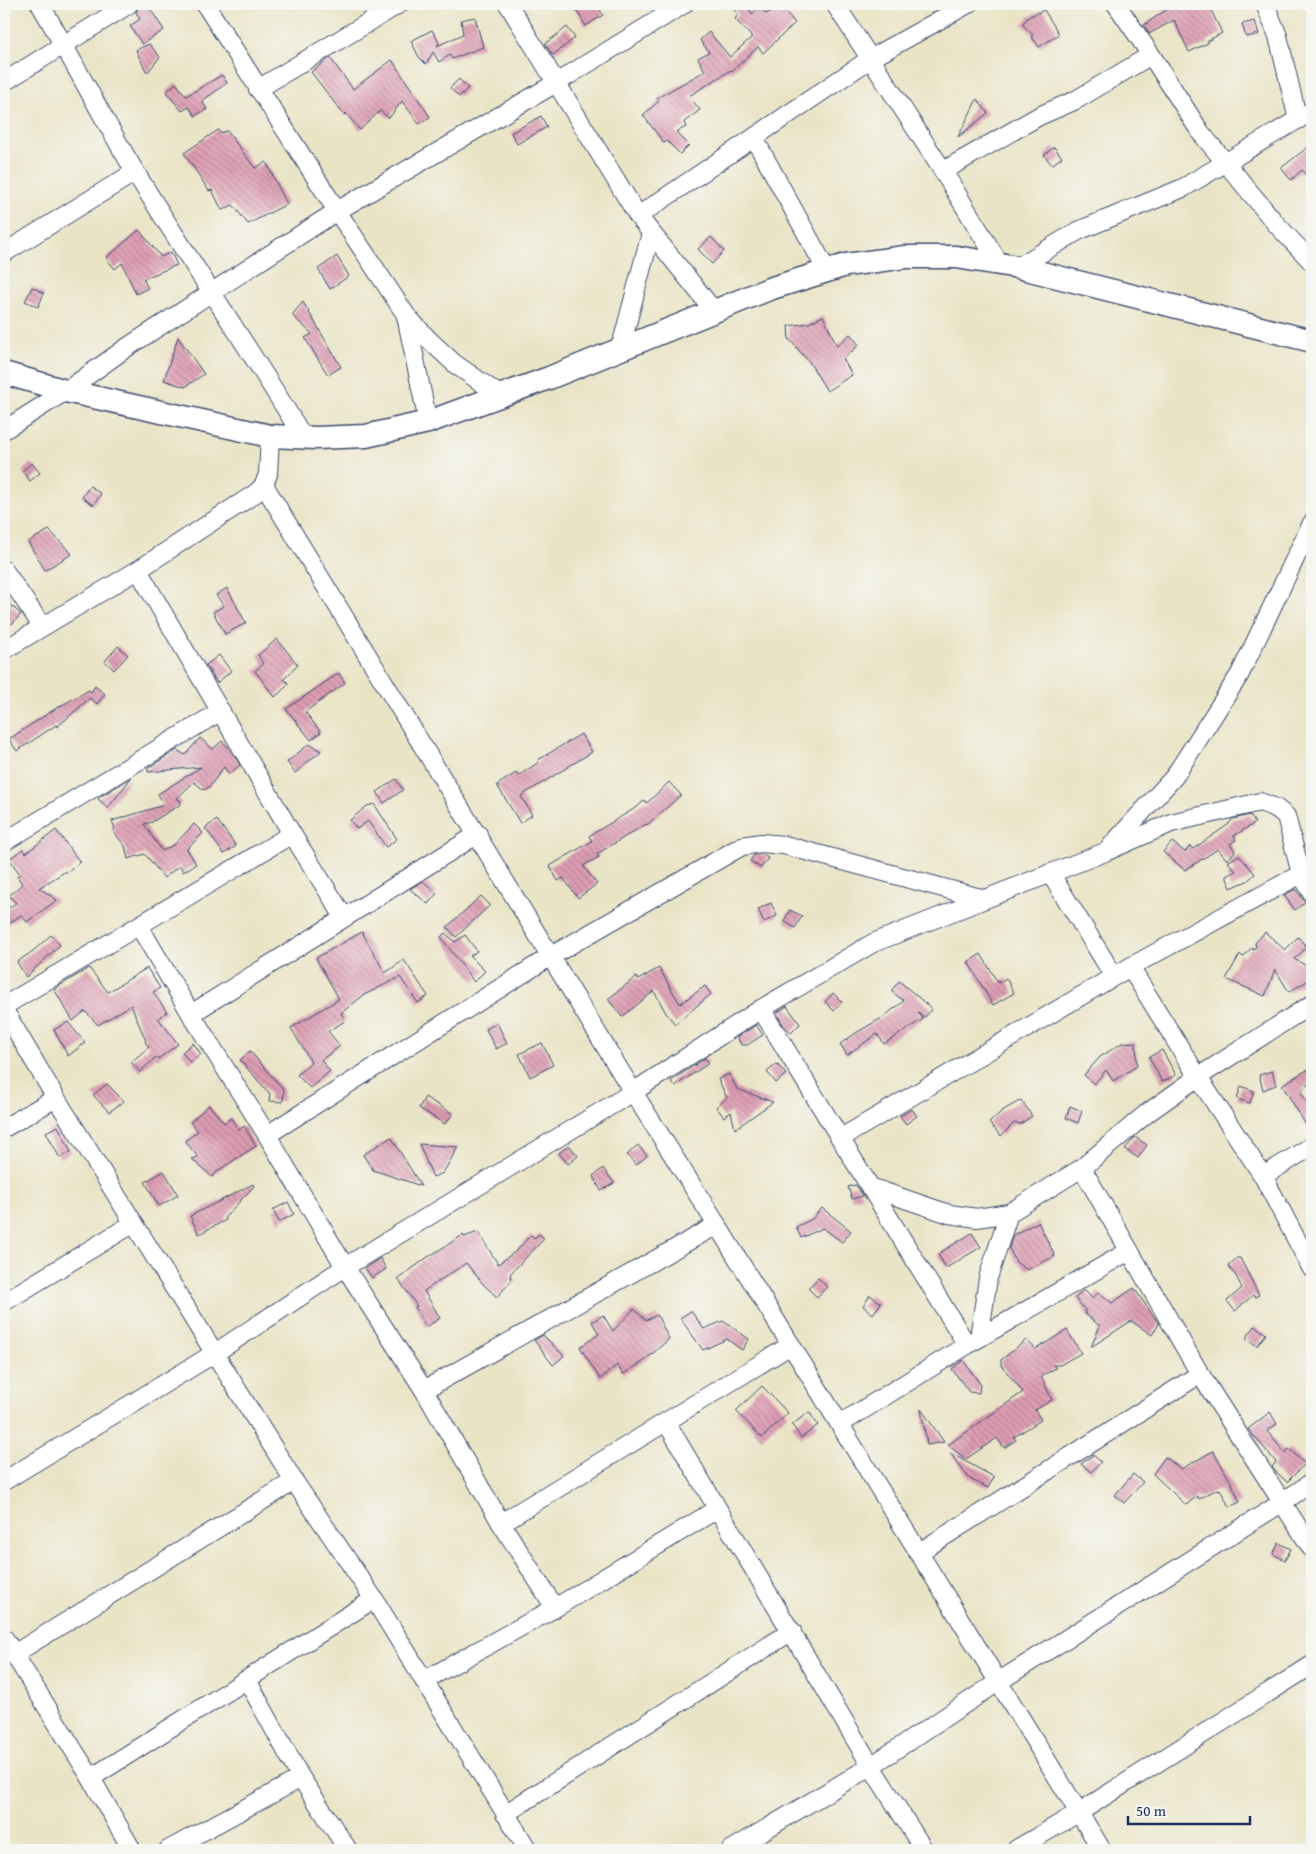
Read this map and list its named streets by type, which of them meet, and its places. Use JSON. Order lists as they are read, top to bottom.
{
  "scale_bar": "50 m"
}
